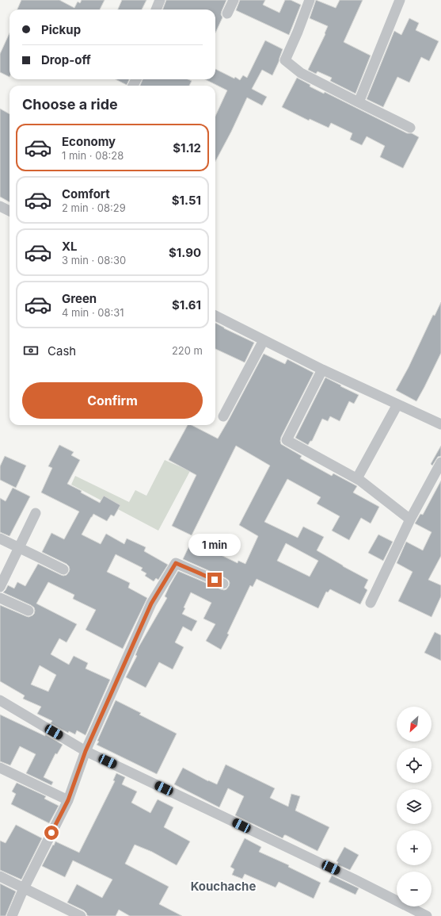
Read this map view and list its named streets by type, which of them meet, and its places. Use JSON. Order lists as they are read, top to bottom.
{
  "districts": ["Kouchache"],
  "north": "bottom left",
  "page": {
    "banner": ["Pickup", "Drop-off"],
    "heading": "Choose a ride",
    "list": [
      {
        "name": "Economy",
        "note": "1 min · 08:28",
        "value": "$1.12"
      },
      {
        "name": "Comfort",
        "note": "2 min · 08:29",
        "value": "$1.51"
      },
      {
        "name": "XL",
        "note": "3 min · 08:30",
        "value": "$1.90"
      },
      {
        "name": "Green",
        "note": "4 min · 08:31",
        "value": "$1.61"
      }
    ],
    "pay": ["Cash", "220 m"],
    "buttons": "Confirm",
    "bubble": "1 min",
    "map_buttons": ["+", "−"]
  }
}
